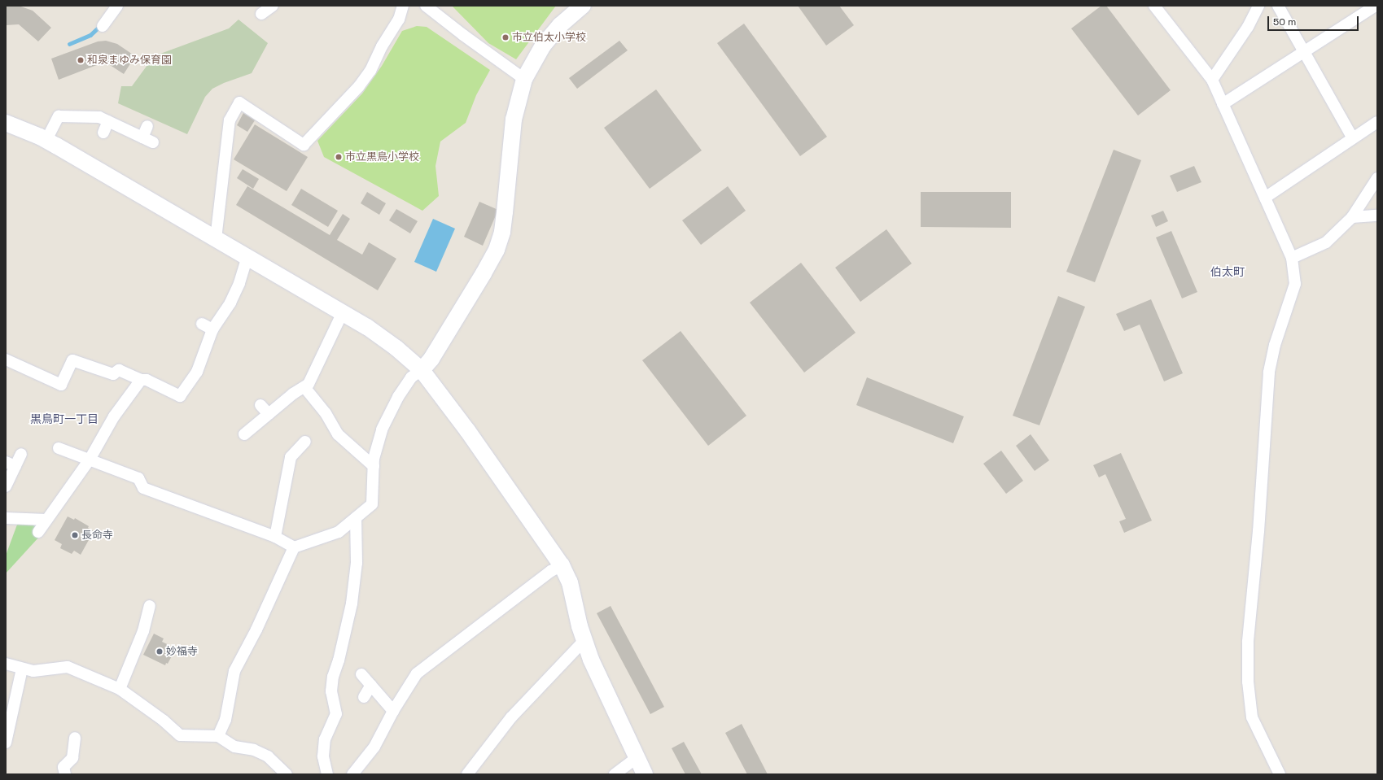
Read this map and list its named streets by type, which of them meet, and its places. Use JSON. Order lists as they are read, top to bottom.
{
  "districts": ["伯太町", "黒鳥町一丁目"],
  "places": [
    "市立伯太小学校",
    "和泉まゆみ保育園",
    "市立黒鳥小学校",
    "長命寺",
    "妙福寺"
  ],
  "scale_bar": "50 m"
}
